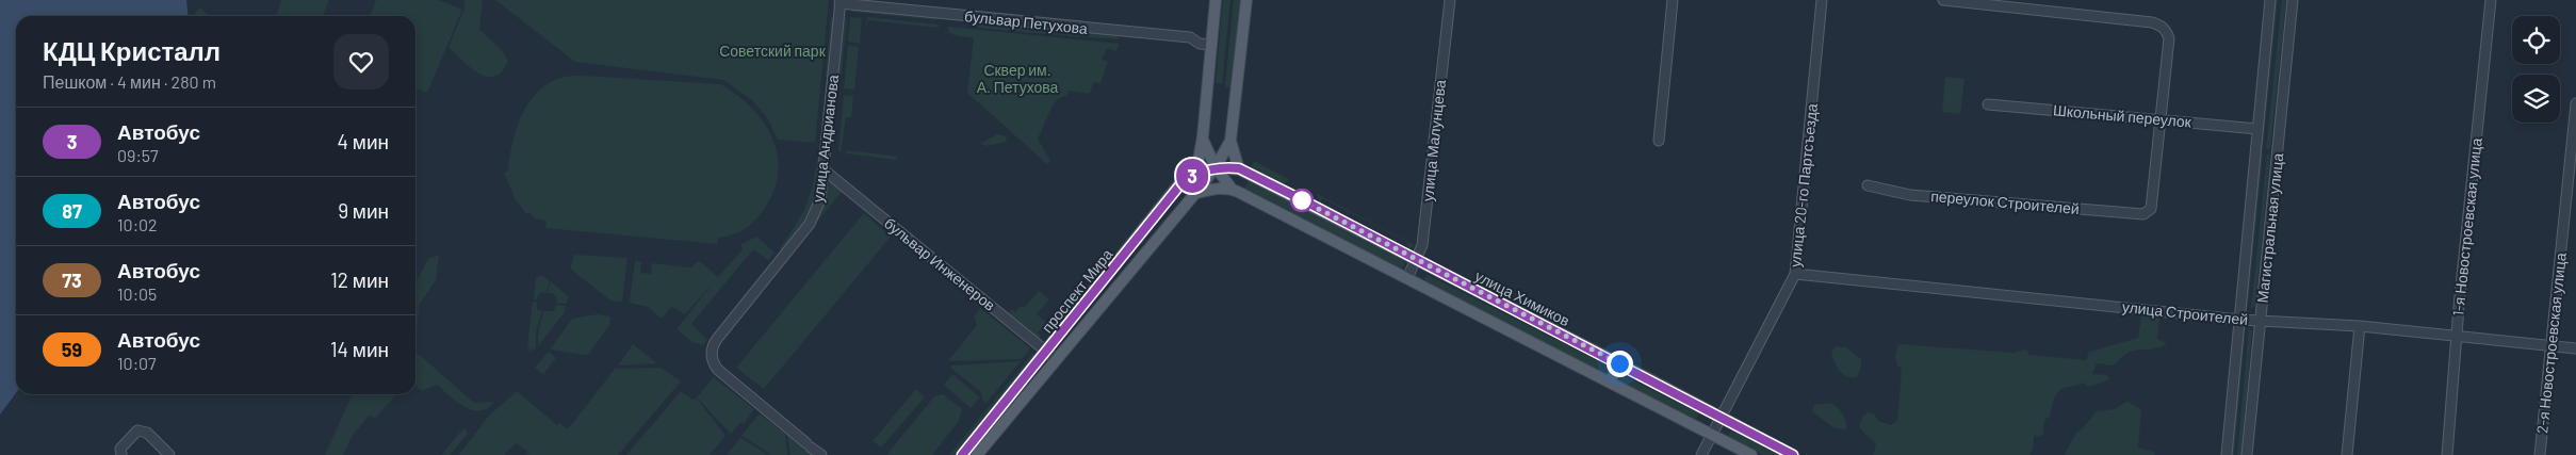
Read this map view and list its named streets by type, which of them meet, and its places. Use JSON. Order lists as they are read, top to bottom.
{
  "streets": {
    "main road": ["проспект Мира", "улица Химиков"],
    "street": [
      "бульвар Петухова",
      "Школьный переулок",
      "улица Андрианова",
      "улица Малунцева",
      "улица 20-го Партсъезда",
      "переулок Строителей",
      "1-я Новостроевская улица",
      "Магистральная улица",
      "бульвар Инженеров",
      "улица Строителей",
      "2-я Новостроевская улица"
    ]
  },
  "crossings": [
    ["бульвар Петухова", "улица Андрианова"],
    ["бульвар Петухова", "проспект Мира"],
    ["Школьный переулок", "переулок Строителей"],
    ["Школьный переулок", "Магистральная улица"],
    ["улица Андрианова", "бульвар Инженеров"],
    ["улица Малунцева", "улица Химиков"],
    ["улица 20-го Партсъезда", "улица Химиков"],
    ["улица 20-го Партсъезда", "улица Строителей"],
    ["1-я Новостроевская улица", "улица Строителей"],
    ["Магистральная улица", "улица Строителей"],
    ["бульвар Инженеров", "проспект Мира"],
    ["проспект Мира", "улица Химиков"],
    ["улица Строителей", "2-я Новостроевская улица"]
  ],
  "parks": ["Советский парк", "Сквер им. А. Петухова"],
  "lines": ["bus line 3"],
  "page": {
    "on_map": "3",
    "heading": ["КДЦ Кристалл", "Пешком · 4 мин · 280 m"],
    "list": [
      {
        "mark": "3",
        "name": "Автобус",
        "note": "09:57",
        "value": "4 мин"
      },
      {
        "mark": "87",
        "name": "Автобус",
        "note": "10:02",
        "value": "9 мин"
      },
      {
        "mark": "73",
        "name": "Автобус",
        "note": "10:05",
        "value": "12 мин"
      },
      {
        "mark": "59",
        "name": "Автобус",
        "note": "10:07",
        "value": "14 мин"
      }
    ]
  }
}
